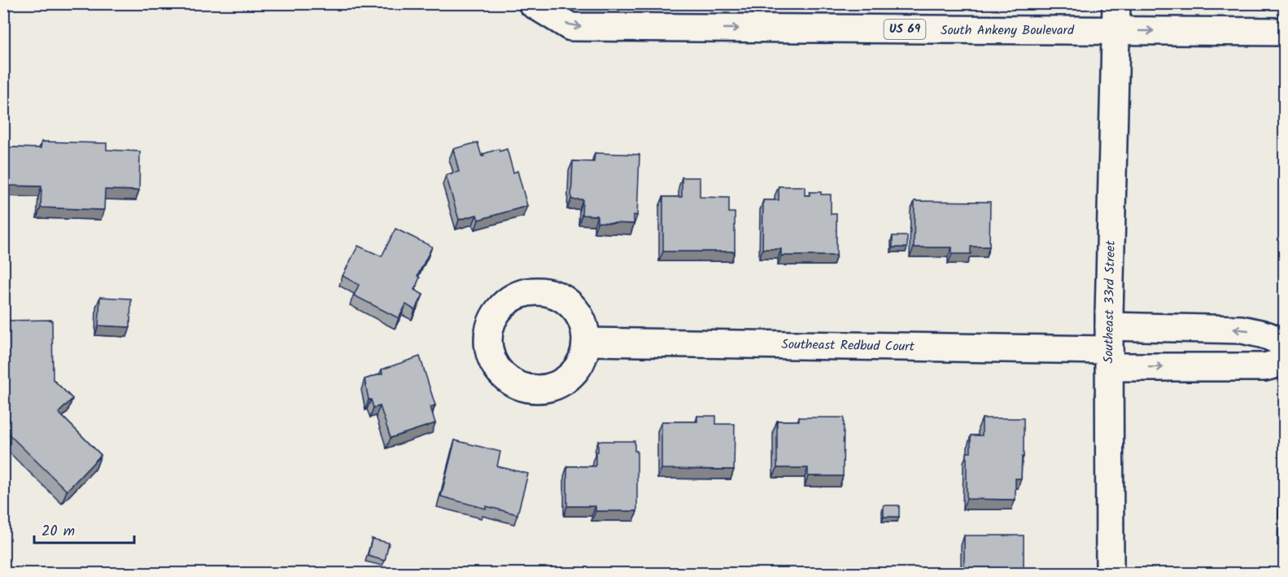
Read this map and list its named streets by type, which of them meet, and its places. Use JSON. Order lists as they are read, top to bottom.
{
  "streets": {
    "street": [
      "US 69",
      "South Ankeny Boulevard",
      "Southeast 33rd Street",
      "Southeast Redbud Court"
    ]
  },
  "crossings": [
    ["South Ankeny Boulevard", "Southeast 33rd Street"],
    ["Southeast 33rd Street", "Southeast Redbud Court"]
  ],
  "one_way": ["South Ankeny Boulevard"],
  "scale_bar": "20 m"
}
